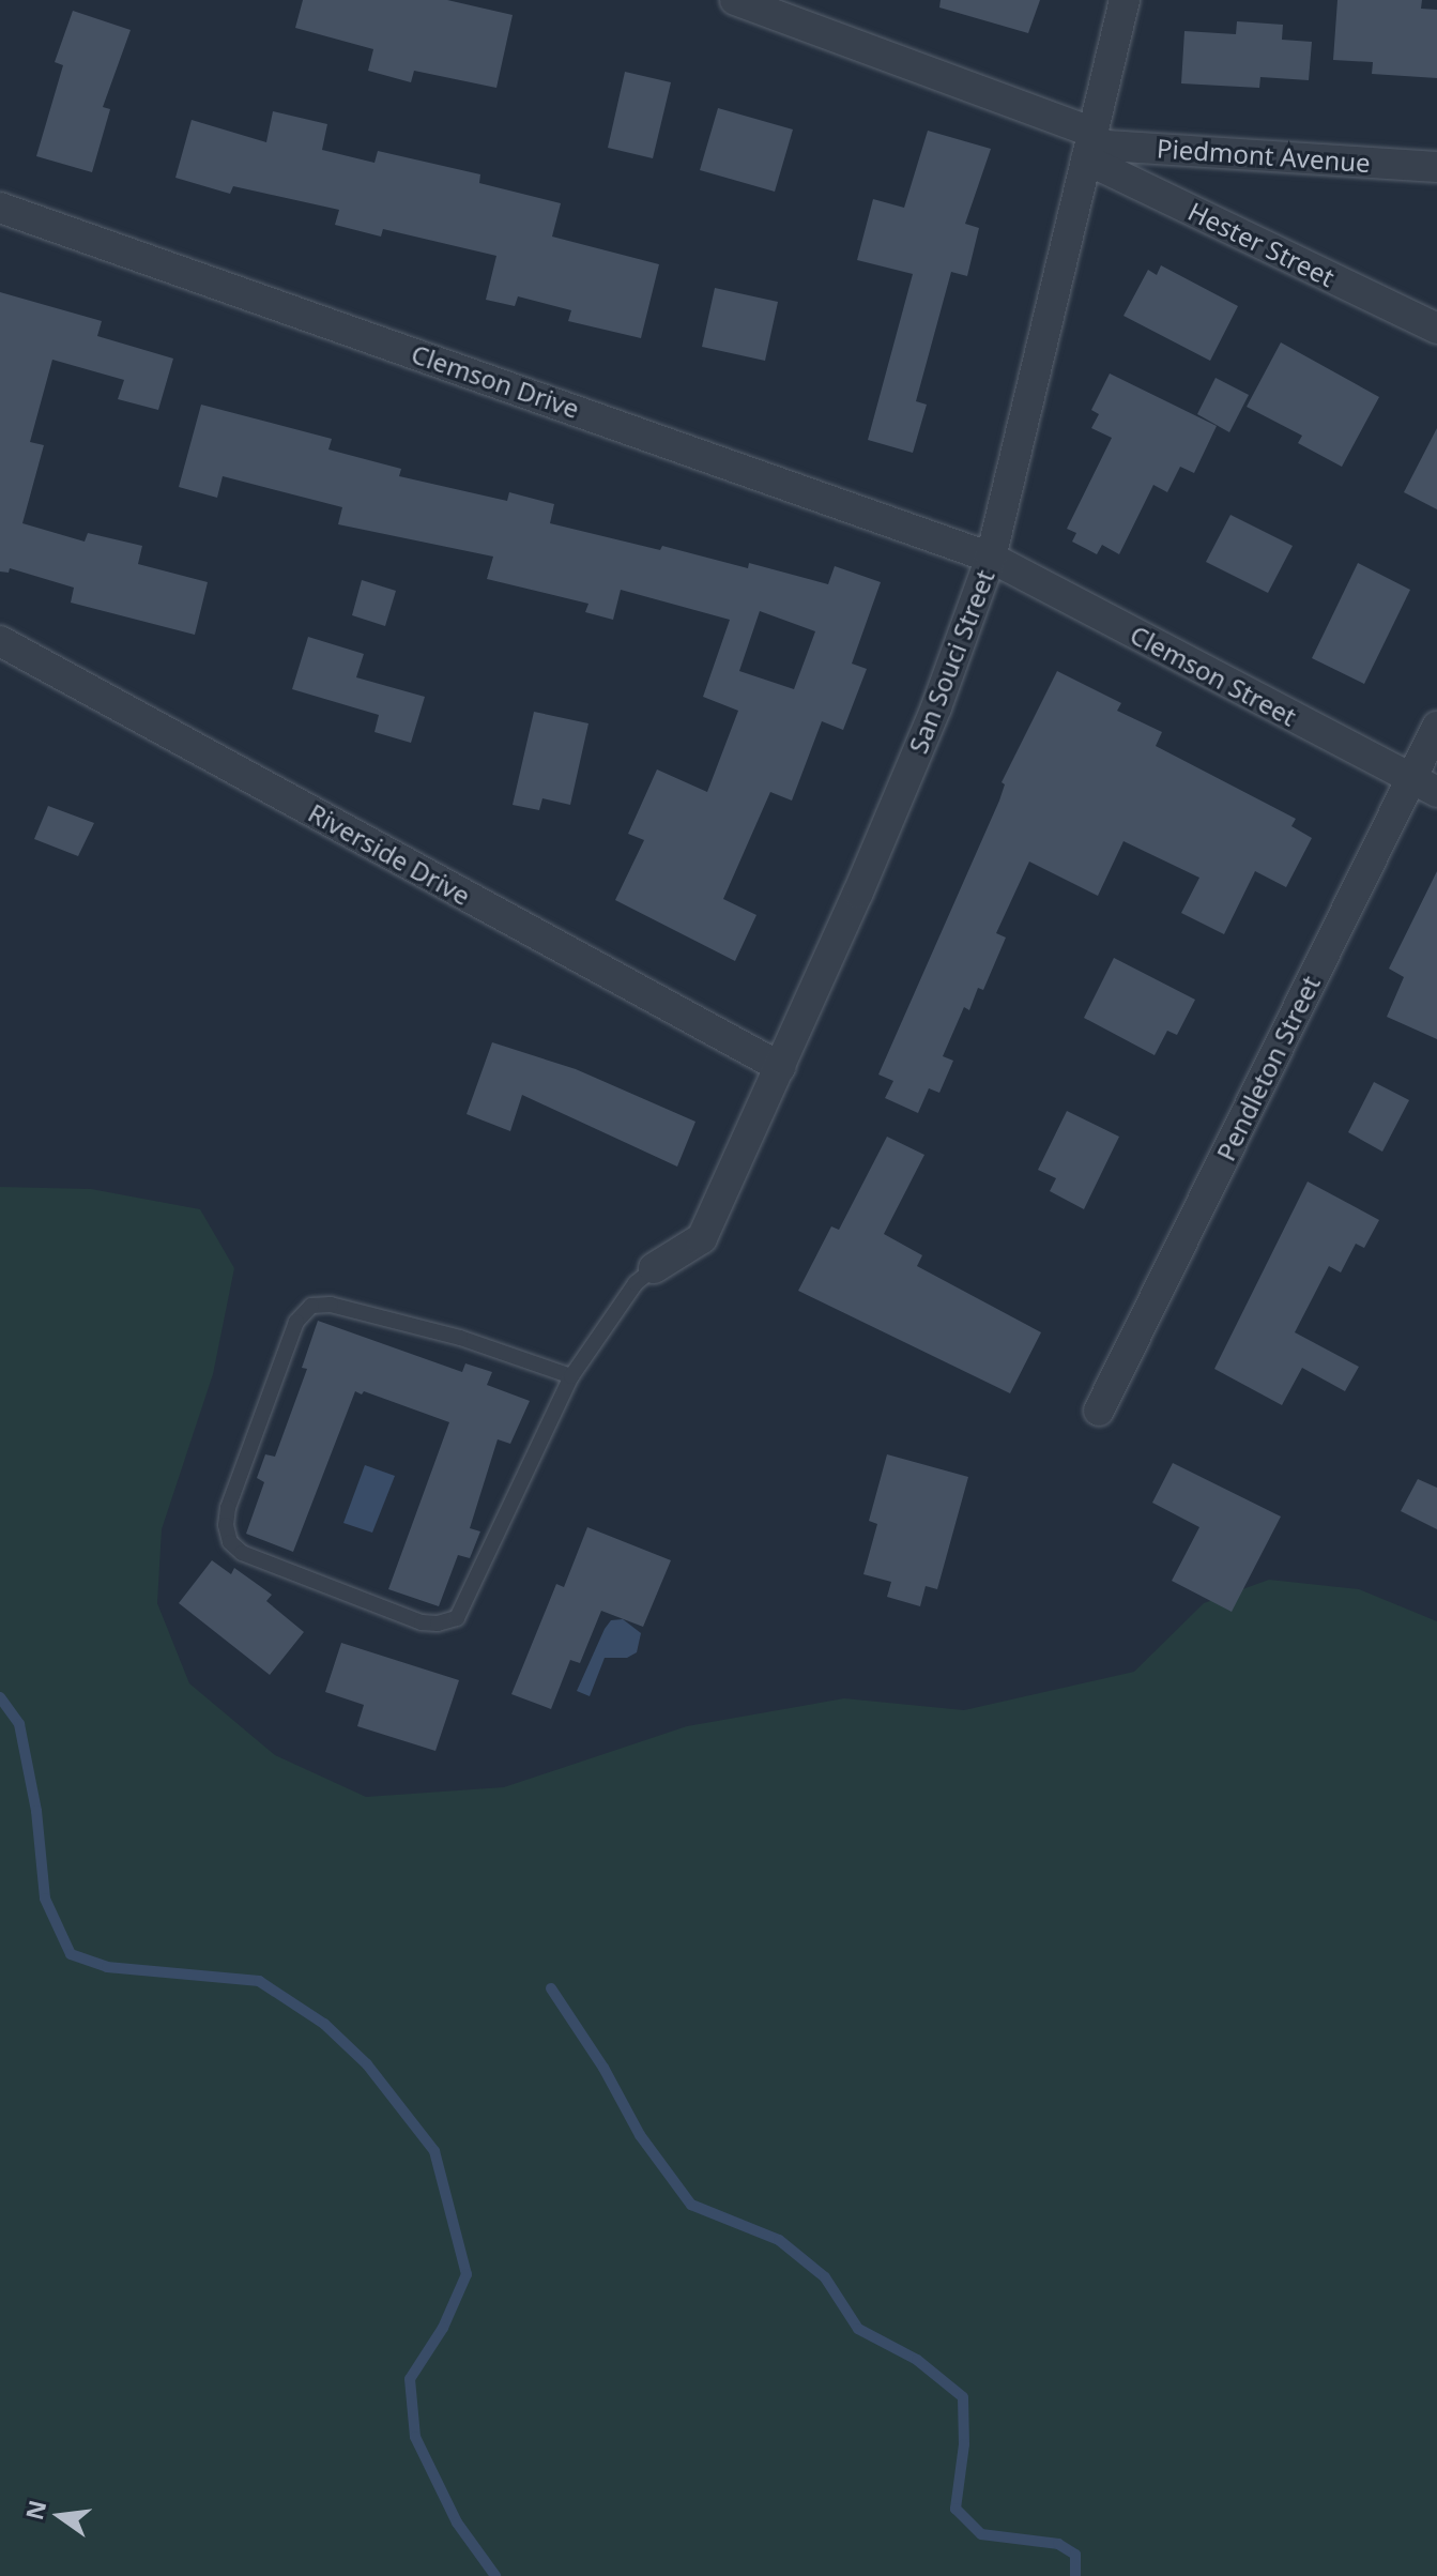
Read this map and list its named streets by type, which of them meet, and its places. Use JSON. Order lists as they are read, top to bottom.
{
  "streets": {
    "street": [
      "Piedmont Avenue",
      "Hester Street",
      "Clemson Drive",
      "San Souci Street",
      "Clemson Street",
      "Riverside Drive",
      "Pendleton Street"
    ]
  },
  "crossings": [
    ["Piedmont Avenue", "Hester Street"],
    ["Piedmont Avenue", "San Souci Street"],
    ["Hester Street", "San Souci Street"],
    ["Clemson Drive", "San Souci Street"],
    ["Clemson Drive", "Clemson Street"],
    ["San Souci Street", "Clemson Street"],
    ["San Souci Street", "Riverside Drive"],
    ["Clemson Street", "Pendleton Street"]
  ],
  "north": "left"
}
